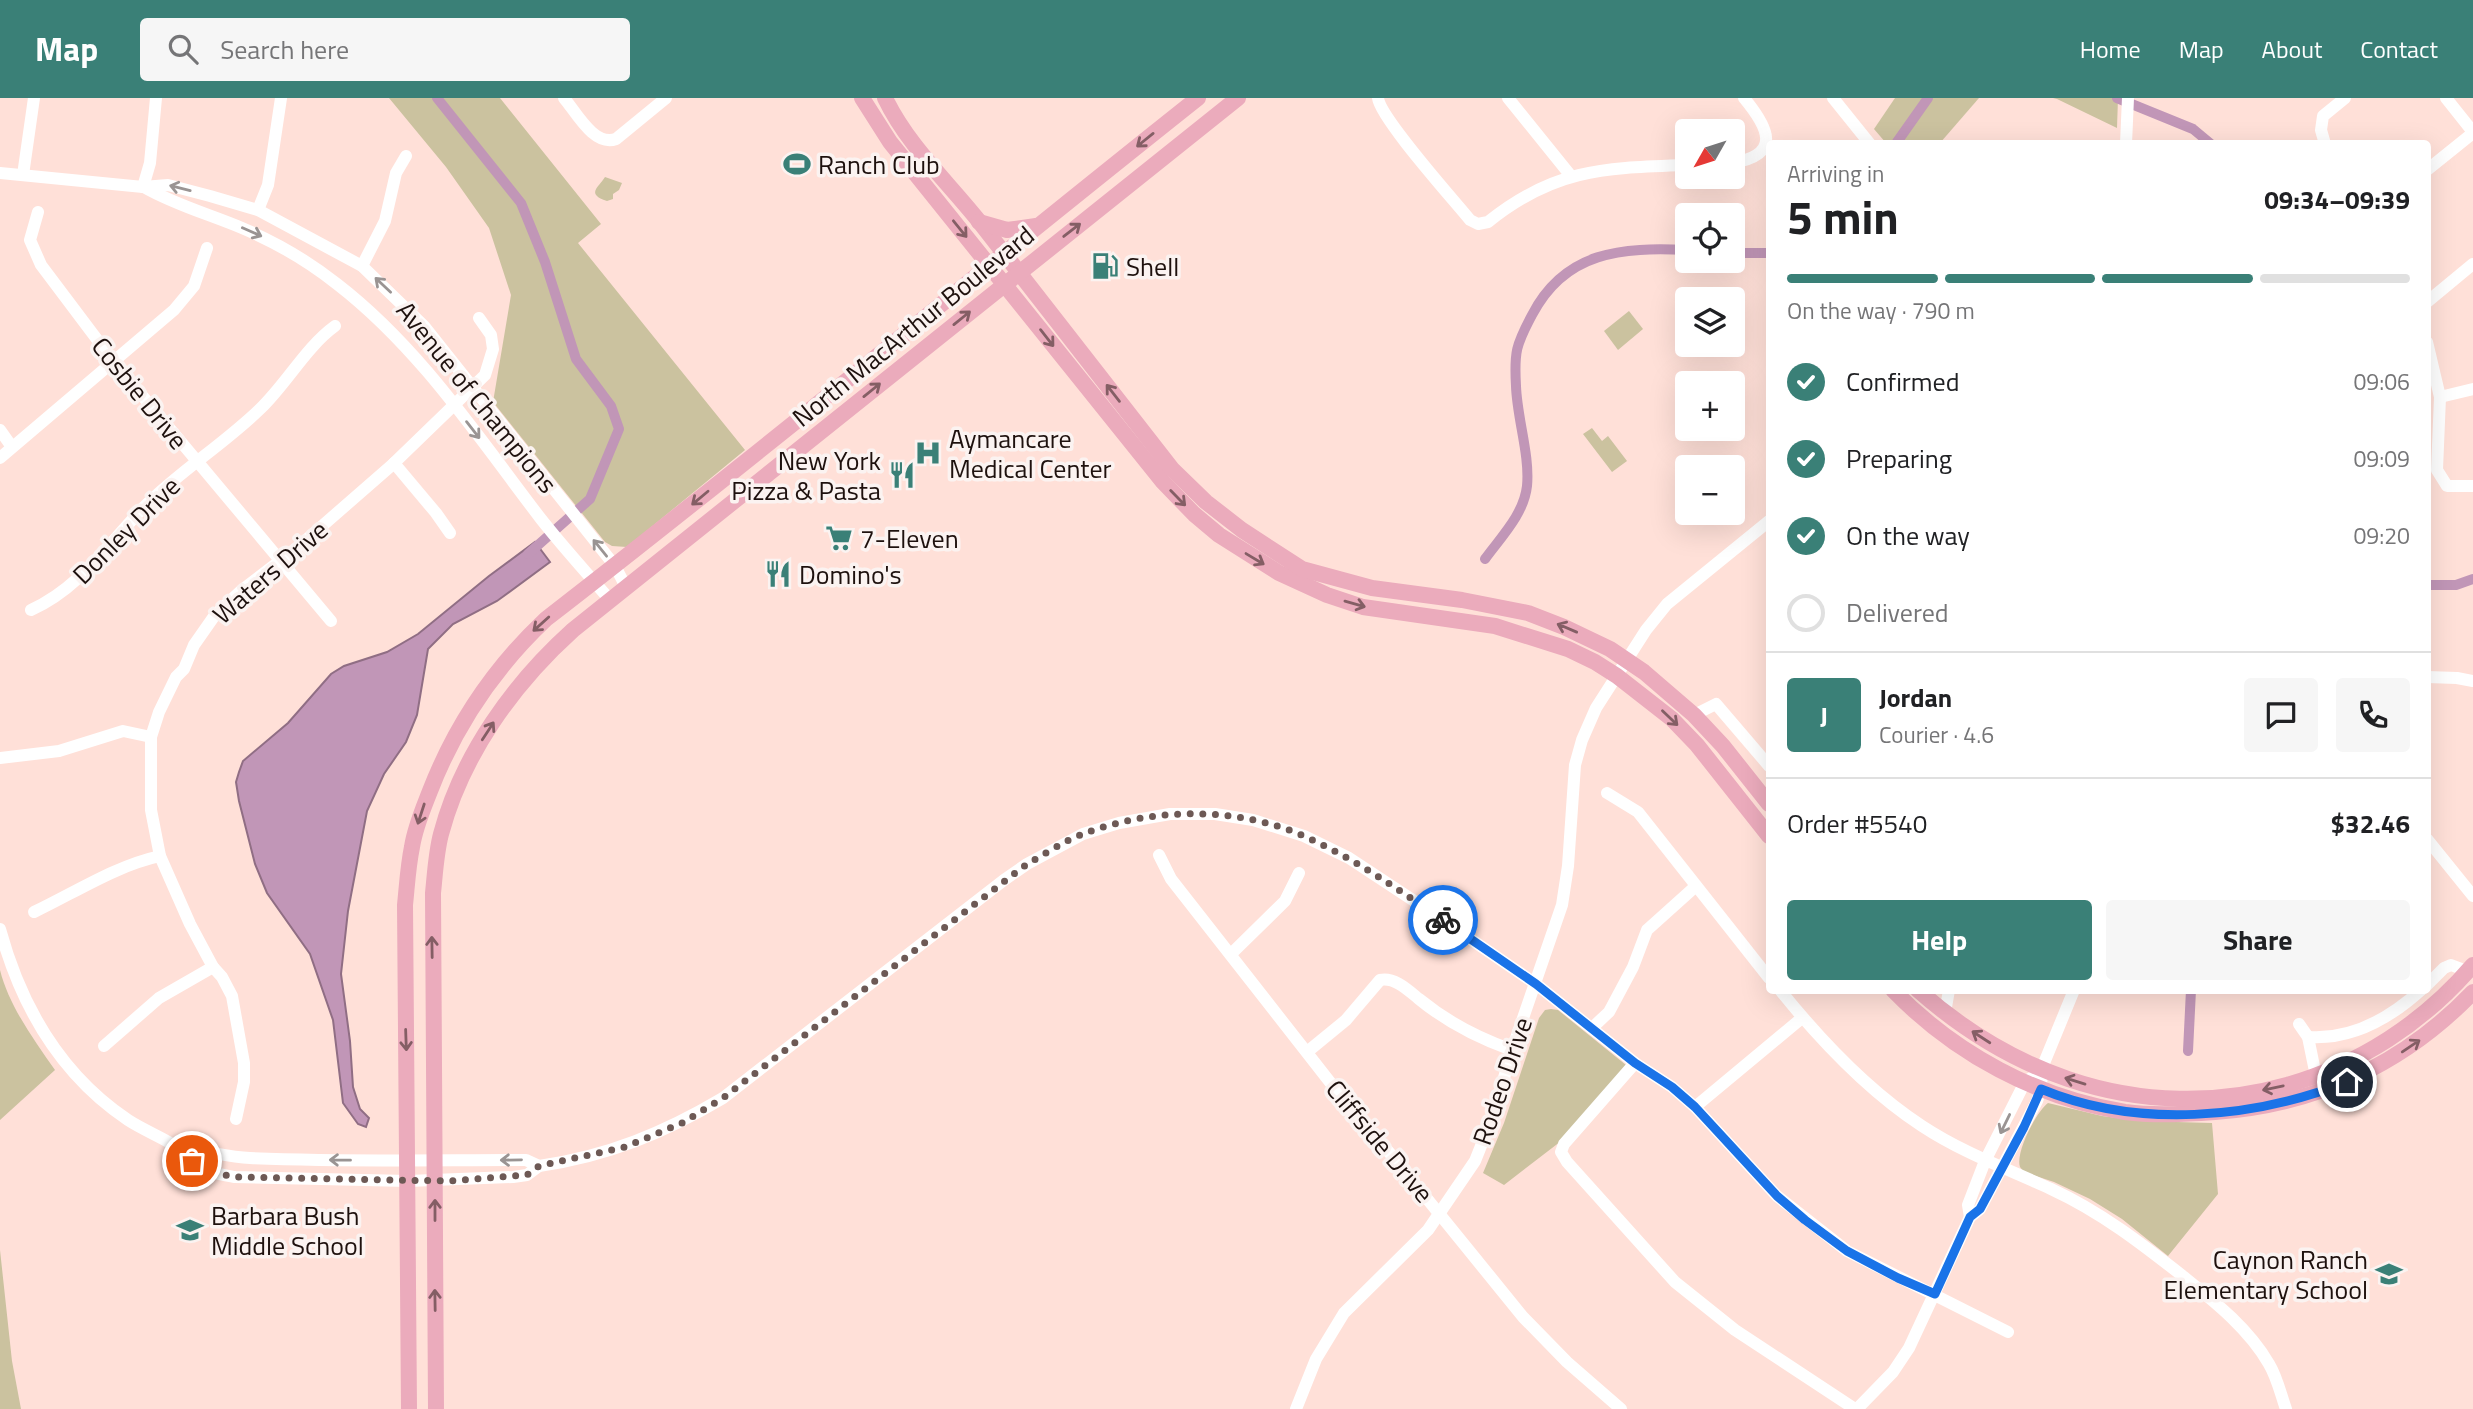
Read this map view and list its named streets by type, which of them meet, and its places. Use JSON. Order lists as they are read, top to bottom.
{
  "streets": {
    "main road": ["North MacArthur Boulevard"],
    "street": [
      "Cosbie Drive",
      "Avenue of Champions",
      "Donley Drive",
      "Waters Drive",
      "Rodeo Drive",
      "Cliffside Drive"
    ]
  },
  "crossings": [
    ["North MacArthur Boulevard", "Avenue of Champions"],
    ["Cosbie Drive", "Donley Drive"],
    ["Cosbie Drive", "Waters Drive"],
    ["Avenue of Champions", "Waters Drive"],
    ["Rodeo Drive", "Cliffside Drive"]
  ],
  "places": {
    "sports": ["Ranch Club"],
    "fuel station": ["Shell"],
    "hospital": ["Aymancare Medical Center"],
    "restaurant": ["New York Pizza & Pasta", "Domino's"],
    "supermarket": ["7-Eleven"],
    "school or university": ["Barbara Bush Middle School", "Caynon Ranch Elementary School"]
  },
  "north": "bottom left",
  "page": {
    "header": "Map",
    "search": "Search here",
    "nav": [
      "Home",
      "Map",
      "About",
      "Contact"
    ],
    "map_buttons": ["+", "−"],
    "heading": ["5 min", "Arriving in", "09:34–09:39"],
    "panel": [
      "Jordan",
      "Courier · 4.6",
      "Order #5540",
      "$32.46"
    ],
    "bar": "On the way · 790 m",
    "list": [
      ["Confirmed", "09:06"],
      ["Preparing", "09:09"],
      ["On the way", "09:20"],
      "Delivered"
    ],
    "round": "J",
    "buttons": ["Help", "Share"]
  }
}
